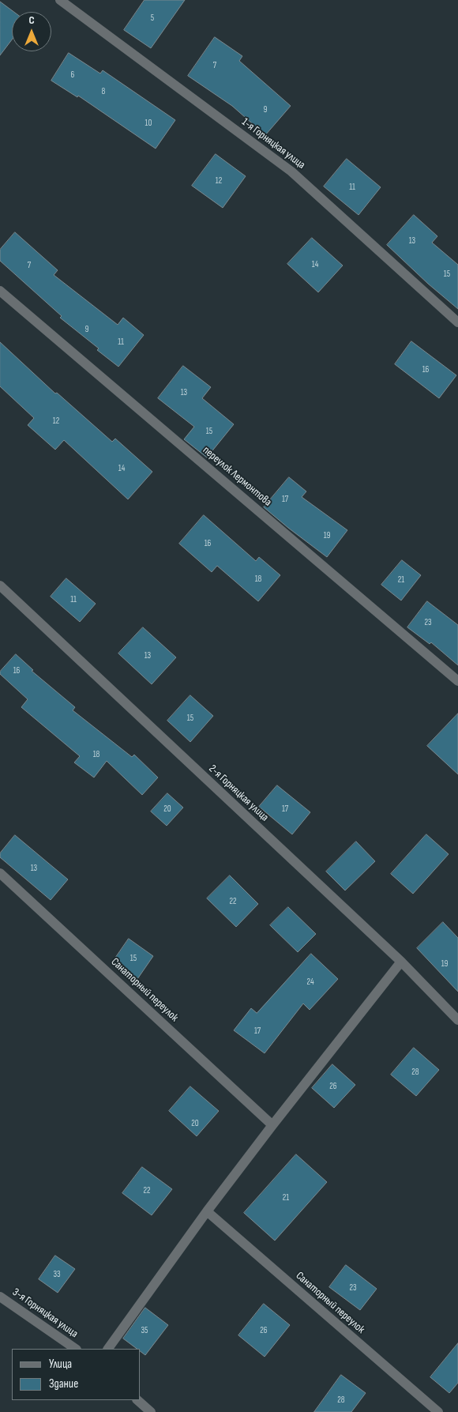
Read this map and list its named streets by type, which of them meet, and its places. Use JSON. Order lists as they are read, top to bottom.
{
  "streets": {
    "street": [
      "1-я Горняцкая улица",
      "переулок Лермонтова",
      "2-я Горняцкая улица",
      "Санаторный переулок",
      "3-я Горняцкая улица"
    ]
  },
  "house_numbers": [
    "5",
    "7",
    "6",
    "8",
    "9",
    "10",
    "12",
    "11",
    "13",
    "14",
    "7",
    "15",
    "9",
    "11",
    "16",
    "13",
    "12",
    "15",
    "14",
    "17",
    "19",
    "16",
    "18",
    "21",
    "11",
    "23",
    "13",
    "16",
    "15",
    "18",
    "20",
    "17",
    "13",
    "22",
    "15",
    "19",
    "24",
    "17",
    "28",
    "26",
    "20",
    "22",
    "21",
    "33",
    "23",
    "35",
    "26",
    "28"
  ],
  "legend": ["Улица", "Здание"],
  "north": "top"
}
